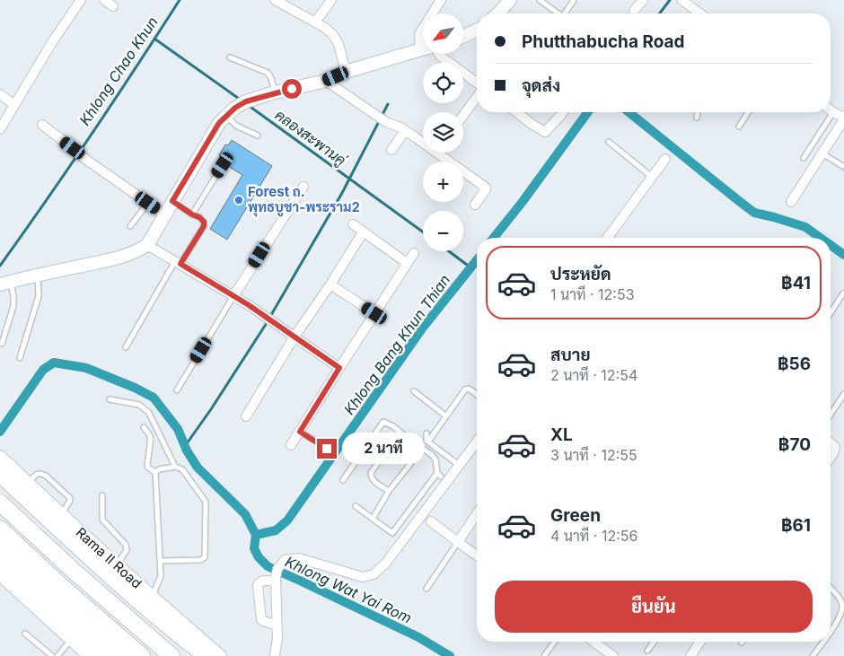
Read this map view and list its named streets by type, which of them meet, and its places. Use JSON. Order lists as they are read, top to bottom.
{
  "streets": {
    "highway": ["Rama II Road"]
  },
  "water": [
    "Khlong Chao Khun",
    "คลองสะพานคู่",
    "Khlong Bang Khun Thian",
    "Khlong Wat Yai Rom"
  ],
  "places": ["Forest ถ. พุทธบูชา-พระราม2"],
  "north": "bottom left",
  "page": {
    "map_buttons": ["+", "−"],
    "banner": ["Phutthabucha Road", "จุดส่ง"],
    "list": [
      {
        "name": "ประหยัด",
        "note": "1 นาที · 12:53",
        "value": "฿41"
      },
      {
        "name": "สบาย",
        "note": "2 นาที · 12:54",
        "value": "฿56"
      },
      {
        "name": "XL",
        "note": "3 นาที · 12:55",
        "value": "฿70"
      },
      {
        "name": "Green",
        "note": "4 นาที · 12:56",
        "value": "฿61"
      }
    ],
    "bubble": "2 นาที",
    "buttons": "ยืนยัน"
  }
}
